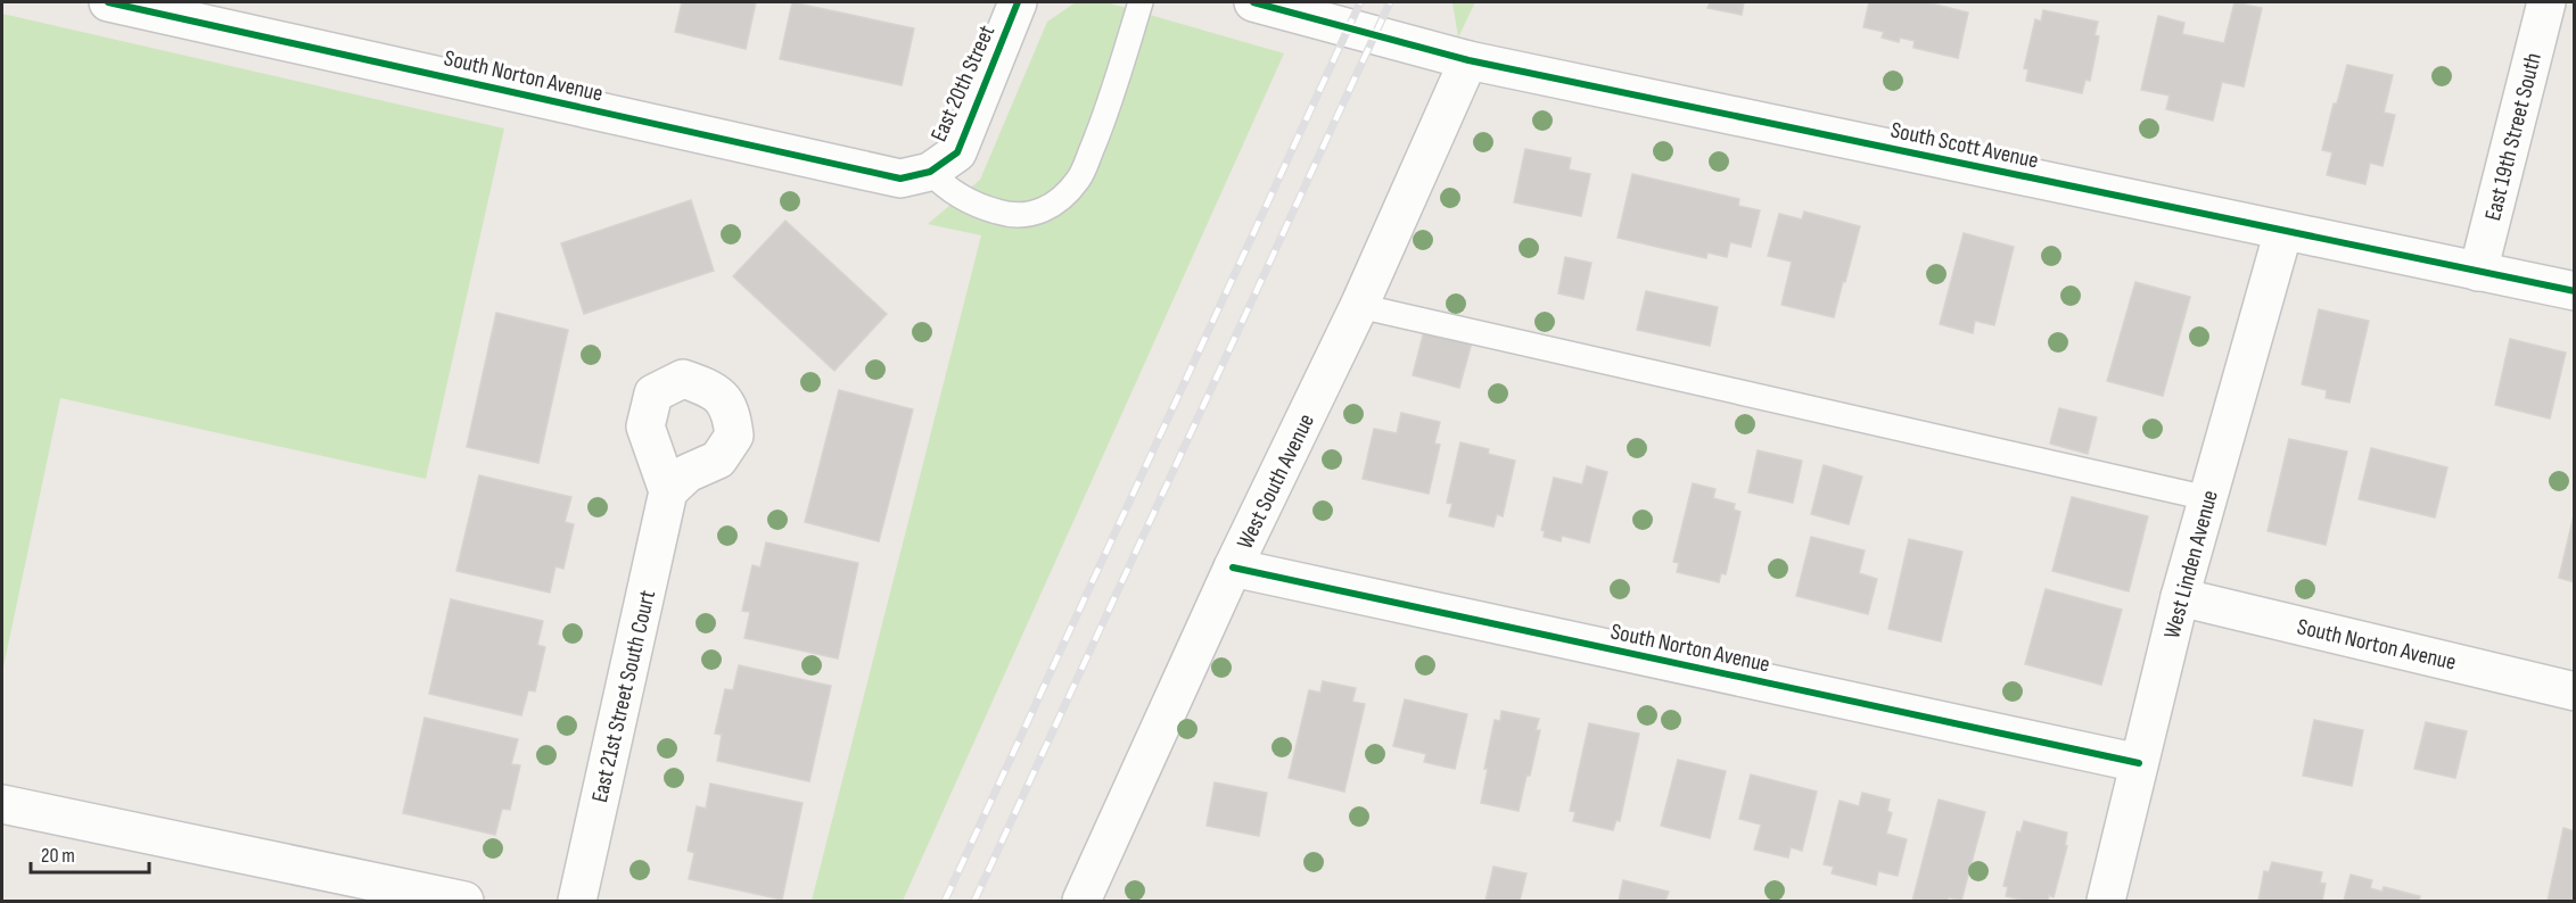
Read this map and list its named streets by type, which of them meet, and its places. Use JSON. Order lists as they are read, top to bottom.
{
  "streets": {
    "street": [
      "South Norton Avenue",
      "East 20th Street",
      "East 19th Street South",
      "South Scott Avenue",
      "West South Avenue",
      "West Linden Avenue",
      "East 21st Street South Court"
    ]
  },
  "crossings": [
    ["South Norton Avenue", "East 20th Street"],
    ["South Norton Avenue", "West South Avenue"],
    ["South Norton Avenue", "West Linden Avenue"],
    ["East 19th Street South", "South Scott Avenue"],
    ["South Scott Avenue", "West South Avenue"],
    ["South Scott Avenue", "West Linden Avenue"]
  ],
  "scale_bar": "20 m"
}
